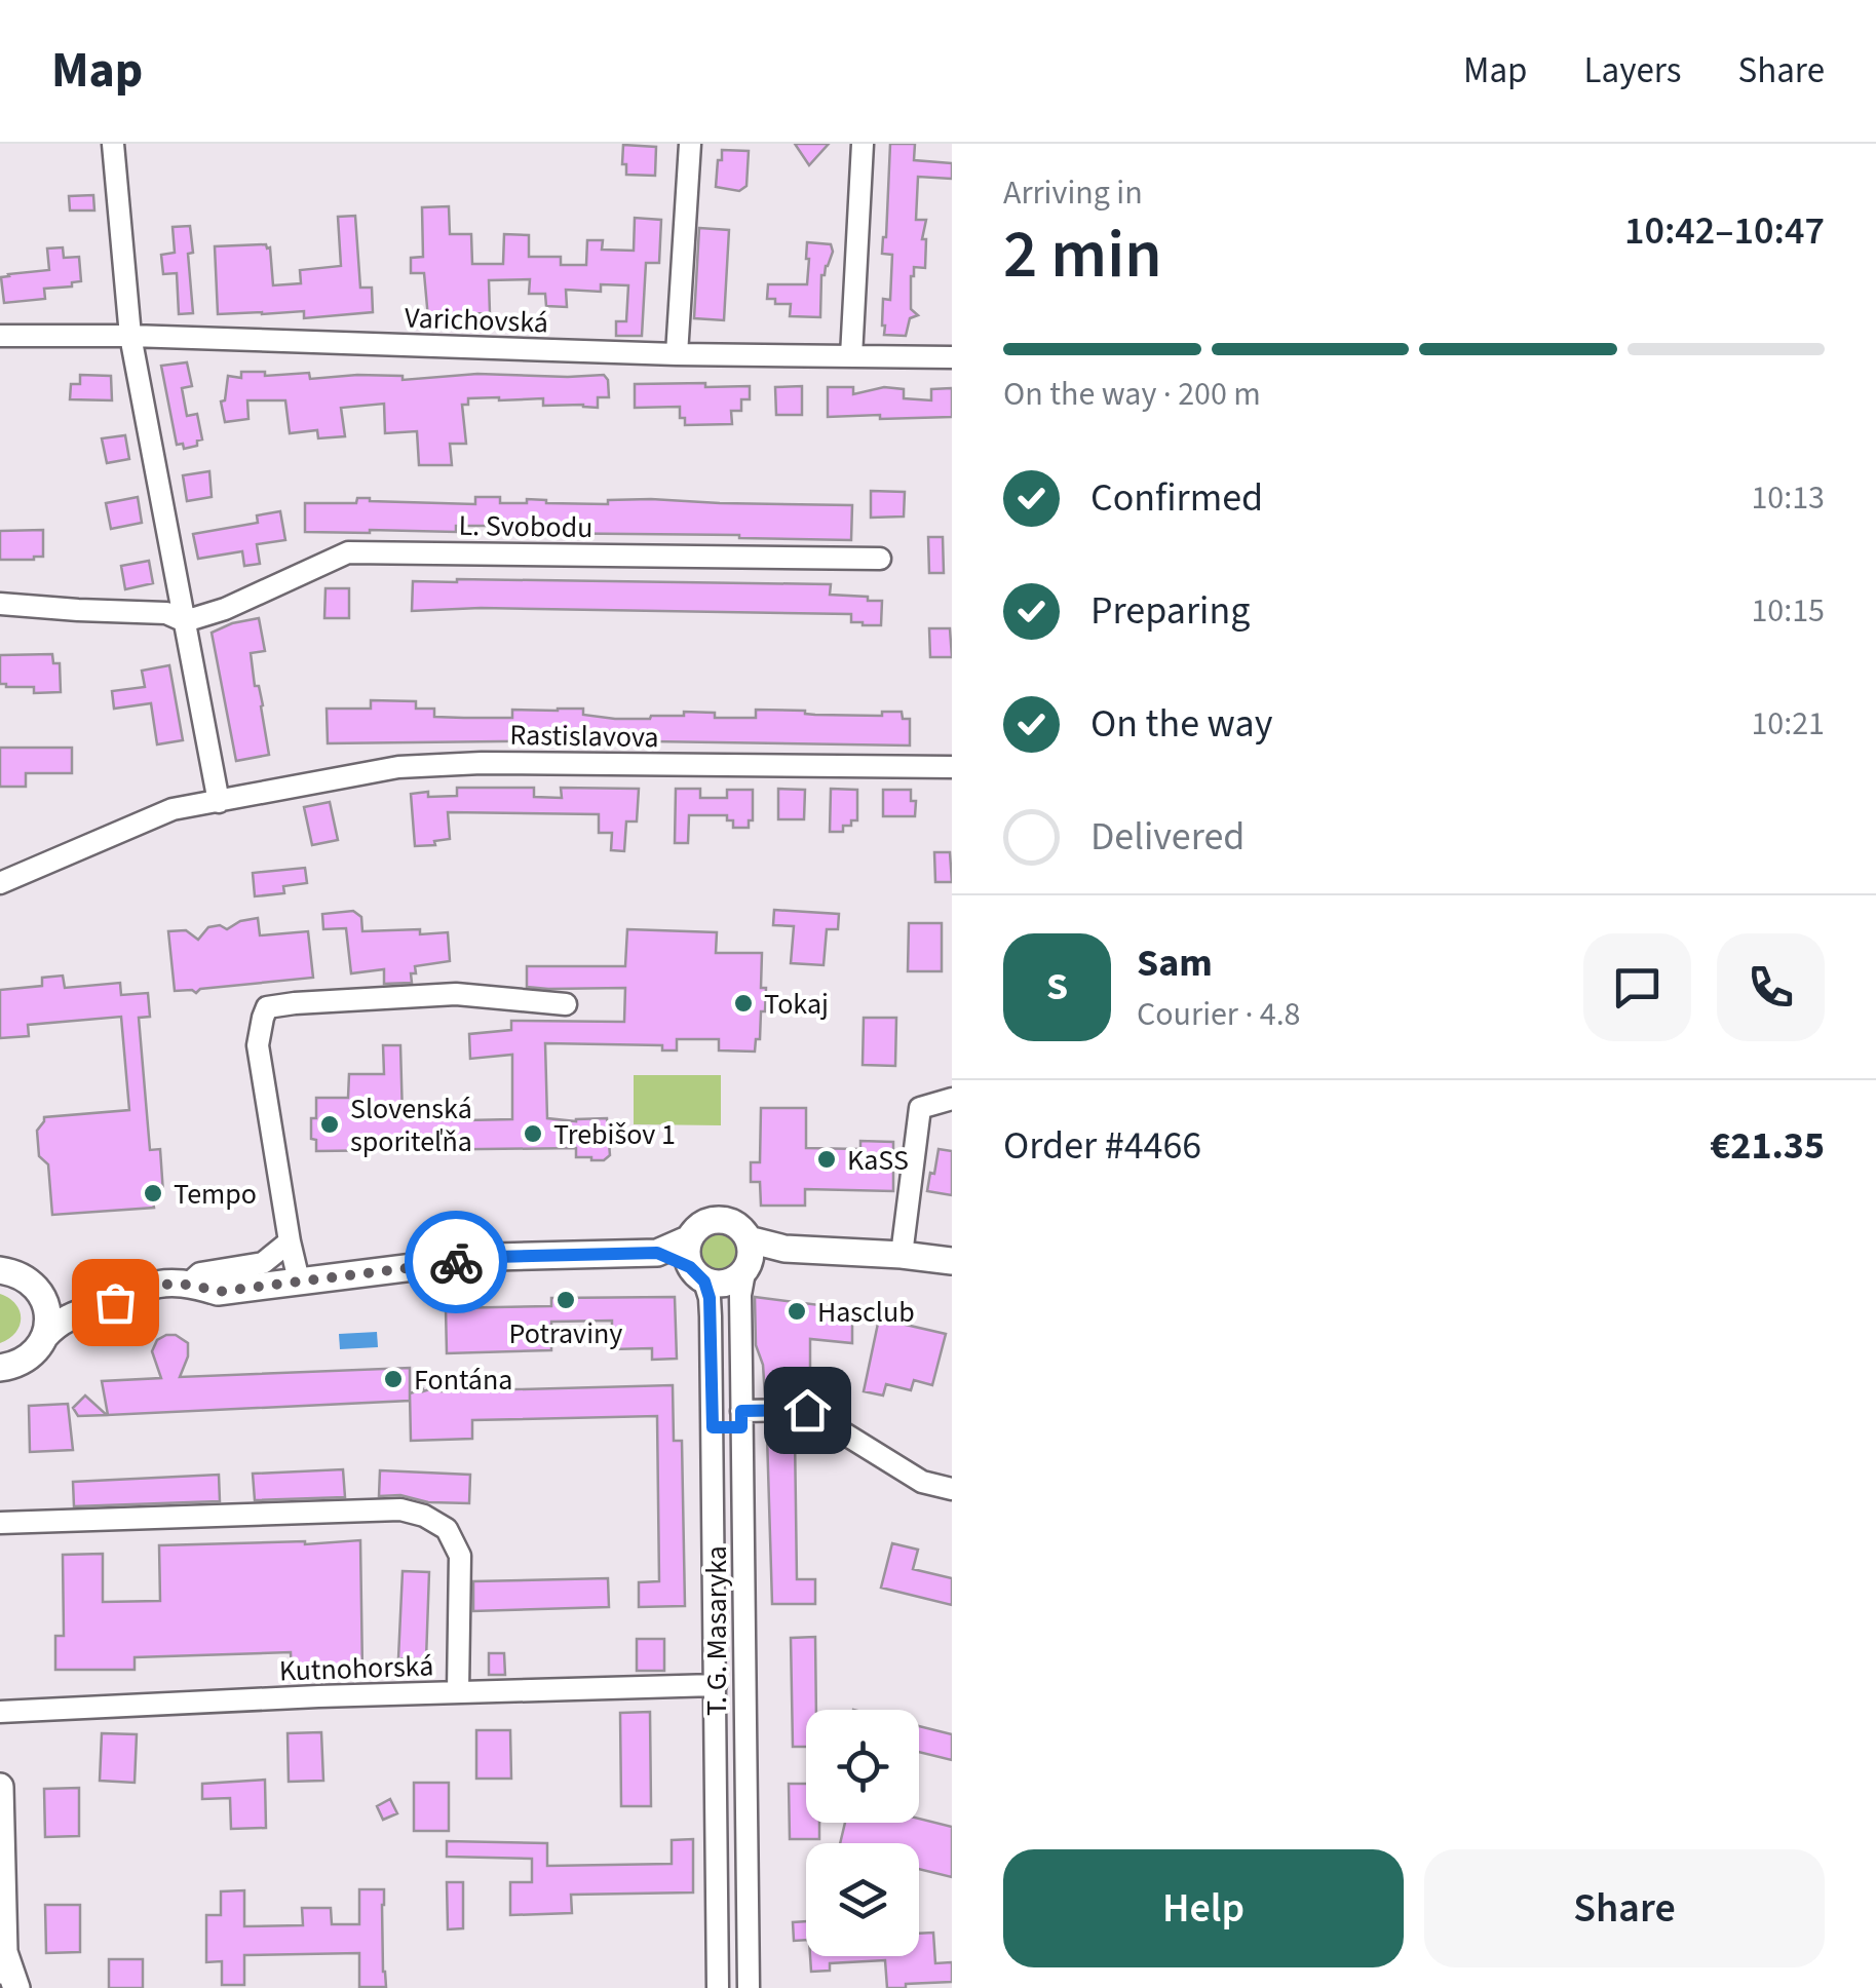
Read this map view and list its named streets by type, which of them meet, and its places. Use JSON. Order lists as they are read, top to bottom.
{
  "streets": {
    "street": [
      "Varichovská",
      "L. Svobodu",
      "Rastislavova",
      "T. G. Masaryka",
      "Kutnohorská"
    ]
  },
  "crossings": [
    ["T. G. Masaryka", "Kutnohorská"]
  ],
  "places": [
    "Tokaj",
    "Slovenská sporiteľňa",
    "Trebišov 1",
    "KaSS",
    "Tempo",
    "Potraviny",
    "Hasclub",
    "Fontána"
  ],
  "page": {
    "header": "Map",
    "nav": ["Map", "Layers", "Share"],
    "heading": ["2 min", "Arriving in", "10:42–10:47"],
    "panel": [
      "Sam",
      "Courier · 4.8",
      "Order #4466",
      "€21.35"
    ],
    "bar": "On the way · 200 m",
    "list": [
      ["Confirmed", "10:13"],
      ["Preparing", "10:15"],
      ["On the way", "10:21"],
      "Delivered"
    ],
    "round": "S",
    "buttons": ["Help", "Share"]
  }
}
